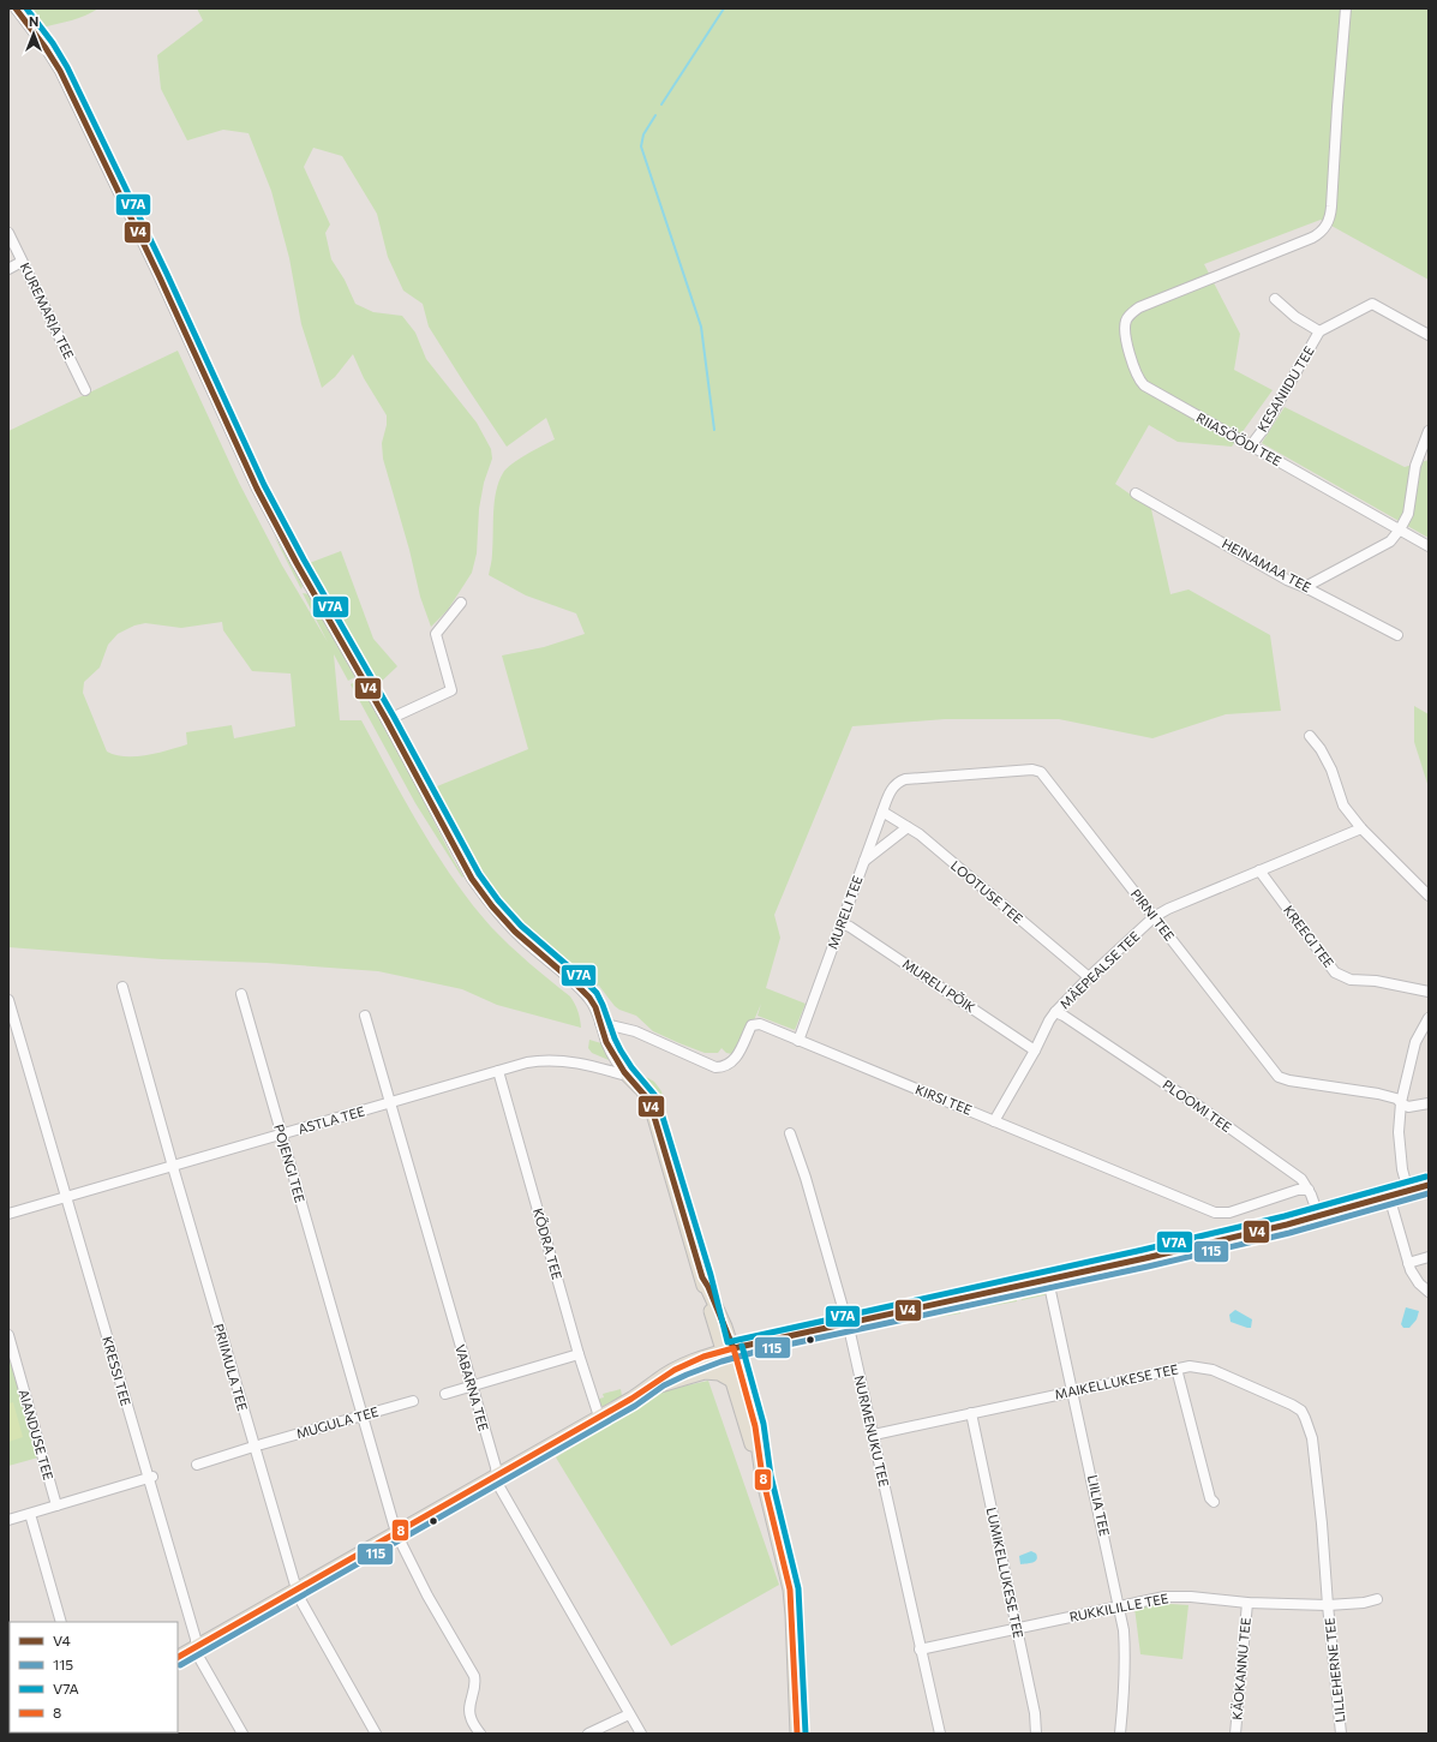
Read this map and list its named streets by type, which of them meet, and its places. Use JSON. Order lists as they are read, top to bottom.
{
  "streets": {
    "street": [
      "KUREMARJA TEE",
      "KESANIIDU TEE",
      "RIIASÖÖDI TEE",
      "HEINAMAA TEE",
      "LOOTUSE TEE",
      "MURELI TEE",
      "PIRNI TEE",
      "KREEGI TEE",
      "MÄEPEALSE TEE",
      "MURELI PÕIK",
      "KIRSI TEE",
      "PLOOMI TEE",
      "ASTLA TEE",
      "POJENGI TEE",
      "KÕDRA TEE",
      "PRIIMULA TEE",
      "KRESSI TEE",
      "MAIKELLUKESE TEE",
      "VABARNA TEE",
      "MUGULA TEE",
      "NURMENUKU TEE",
      "AIANDUSE TEE",
      "LIILIA TEE",
      "LUMIKELLUKESE TEE",
      "RUKKILILLE TEE",
      "KÄOKANNU TEE",
      "LILLEHERNE TEE"
    ]
  },
  "crossings": [
    ["KESANIIDU TEE", "RIIASÖÖDI TEE"],
    ["LOOTUSE TEE", "MURELI TEE"],
    ["LOOTUSE TEE", "MÄEPEALSE TEE"],
    ["MURELI TEE", "PIRNI TEE"],
    ["MURELI TEE", "MURELI PÕIK"],
    ["MURELI TEE", "KIRSI TEE"],
    ["PIRNI TEE", "MÄEPEALSE TEE"],
    ["KREEGI TEE", "MÄEPEALSE TEE"],
    ["MÄEPEALSE TEE", "MURELI PÕIK"],
    ["MÄEPEALSE TEE", "KIRSI TEE"],
    ["MÄEPEALSE TEE", "PLOOMI TEE"],
    ["KIRSI TEE", "PLOOMI TEE"],
    ["ASTLA TEE", "POJENGI TEE"],
    ["ASTLA TEE", "KÕDRA TEE"],
    ["ASTLA TEE", "PRIIMULA TEE"],
    ["ASTLA TEE", "KRESSI TEE"],
    ["ASTLA TEE", "VABARNA TEE"],
    ["POJENGI TEE", "MUGULA TEE"],
    ["PRIIMULA TEE", "MUGULA TEE"],
    ["MAIKELLUKESE TEE", "NURMENUKU TEE"],
    ["MAIKELLUKESE TEE", "LIILIA TEE"],
    ["MAIKELLUKESE TEE", "LUMIKELLUKESE TEE"],
    ["MAIKELLUKESE TEE", "RUKKILILLE TEE"],
    ["MAIKELLUKESE TEE", "LILLEHERNE TEE"],
    ["NURMENUKU TEE", "RUKKILILLE TEE"],
    ["LIILIA TEE", "RUKKILILLE TEE"],
    ["LUMIKELLUKESE TEE", "RUKKILILLE TEE"],
    ["RUKKILILLE TEE", "KÄOKANNU TEE"],
    ["RUKKILILLE TEE", "LILLEHERNE TEE"]
  ],
  "lines": [
    "transit line V4",
    "transit line V7A",
    "transit line 115",
    "transit line 8"
  ],
  "legend": [
    "V4",
    "115",
    "V7A",
    "8"
  ],
  "north": "top"
}
